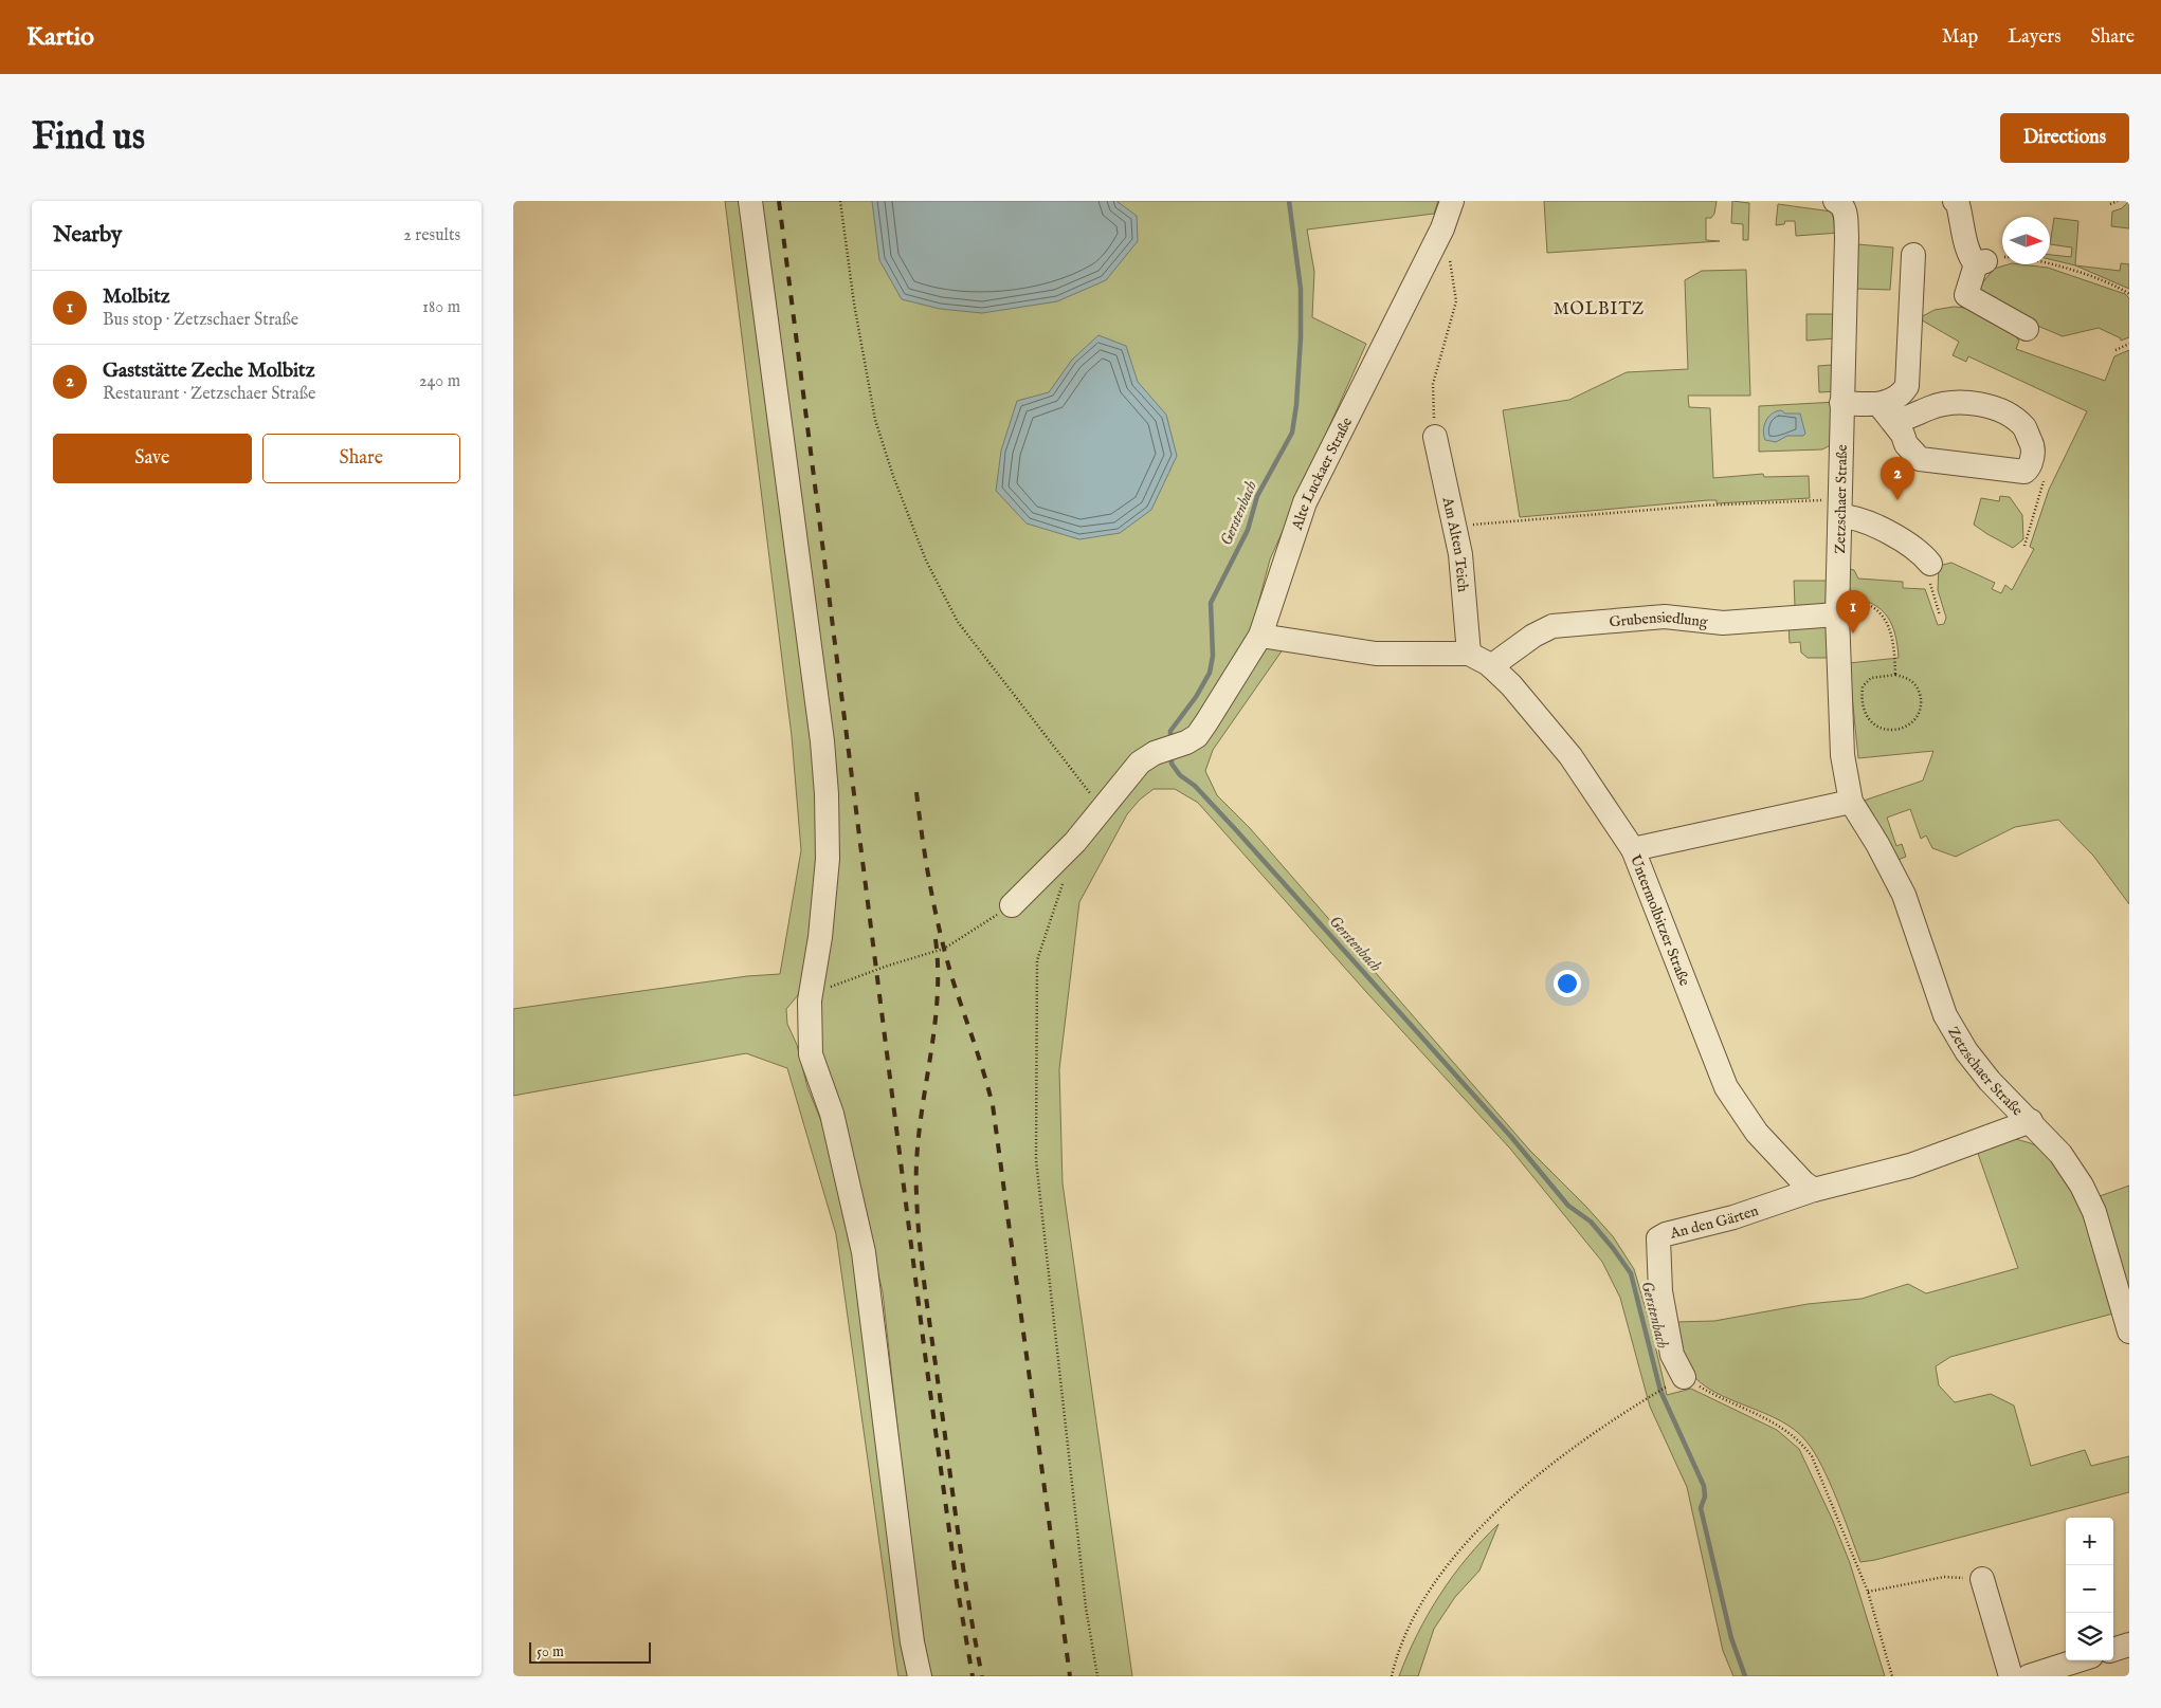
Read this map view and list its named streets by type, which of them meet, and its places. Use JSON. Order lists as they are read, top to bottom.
{
  "streets": {
    "street": [
      "Alte Luckaer Straße",
      "Zetzschaer Straße",
      "Am Alten Teich",
      "Grubensiedlung",
      "Untermolbitzer Straße",
      "An den Gärten"
    ]
  },
  "crossings": [
    ["Alte Luckaer Straße", "Untermolbitzer Straße"],
    ["Zetzschaer Straße", "Grubensiedlung"],
    ["Am Alten Teich", "Untermolbitzer Straße"],
    ["Grubensiedlung", "Untermolbitzer Straße"],
    ["Untermolbitzer Straße", "An den Gärten"]
  ],
  "districts": ["MOLBITZ"],
  "water": ["Gerstenbach"],
  "scale_bar": "50 m",
  "north": "right",
  "page": {
    "header": "Kartio",
    "nav": ["Map", "Layers", "Share"],
    "buttons": [
      "Directions",
      ["Save", "Share"]
    ],
    "title": "Find us",
    "heading": ["Nearby", "2 results"],
    "list": [
      {
        "mark": "1",
        "name": "Molbitz",
        "note": "Bus stop · Zetzschaer Straße",
        "value": "180 m"
      },
      {
        "mark": "2",
        "name": "Gaststätte Zeche Molbitz",
        "note": "Restaurant · Zetzschaer Straße",
        "value": "240 m"
      }
    ],
    "pins": ["2", "1"],
    "map_buttons": ["+", "−"],
    "scale": "50 m"
  }
}
